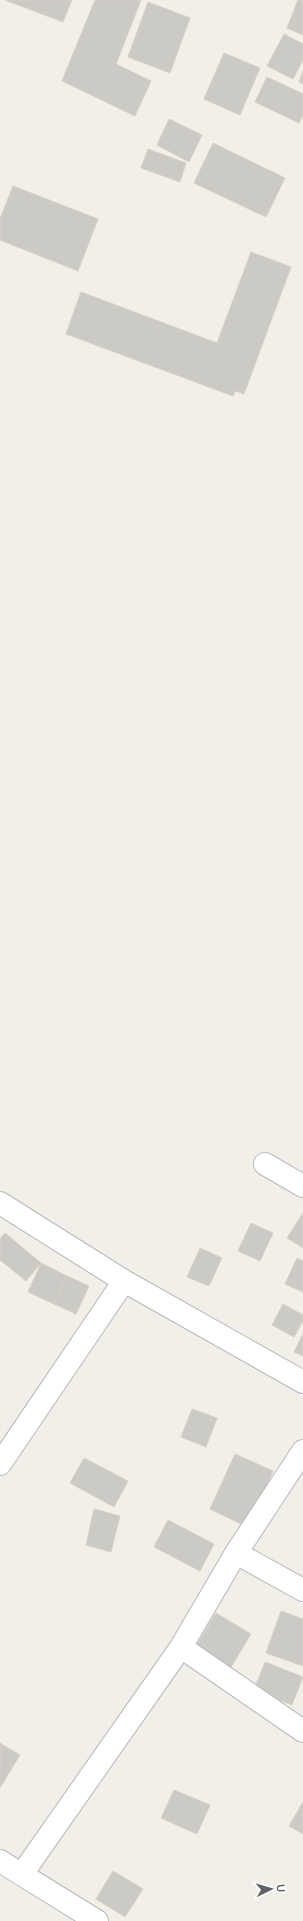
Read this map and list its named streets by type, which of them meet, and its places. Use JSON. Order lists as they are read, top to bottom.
{
  "north": "right"
}
